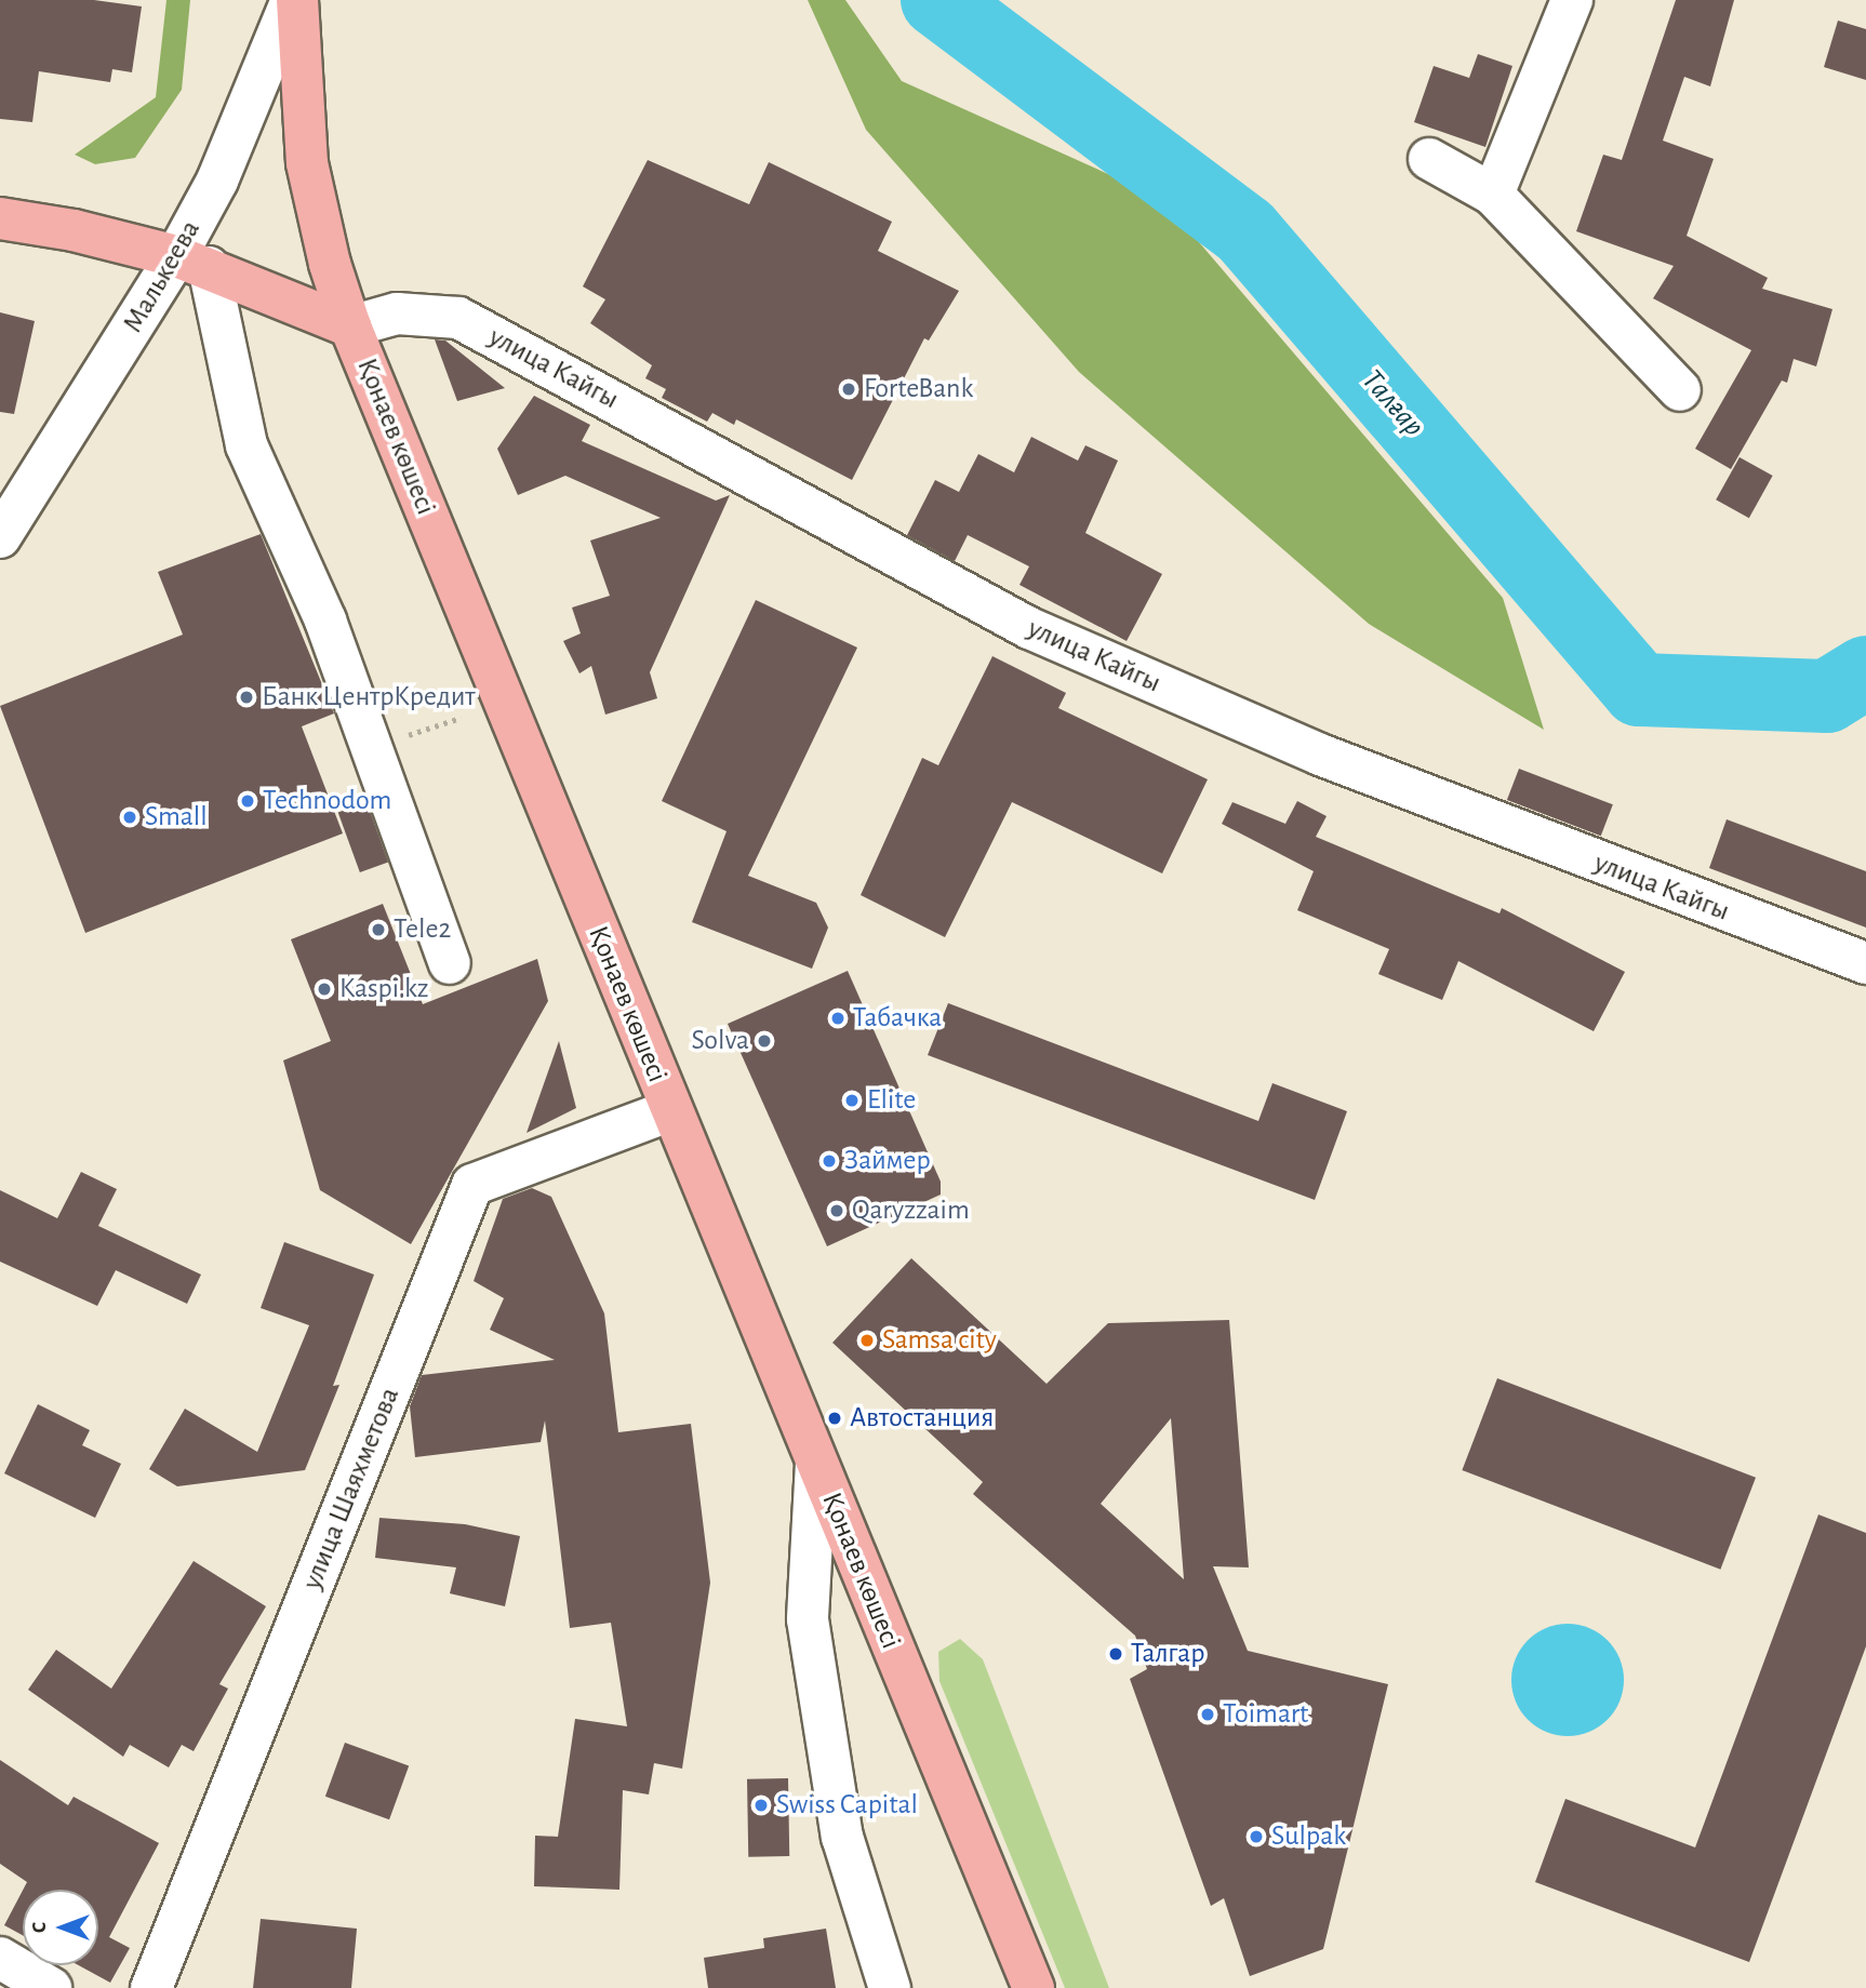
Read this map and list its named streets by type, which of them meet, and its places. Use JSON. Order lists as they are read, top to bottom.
{
  "streets": {
    "main road": ["Қонаев көшесі"],
    "street": ["Малькеева", "улица Кайгы", "улица Шаяхметова"]
  },
  "crossings": [
    ["Малькеева", "Қонаев көшесі"],
    ["улица Кайгы", "Қонаев көшесі"],
    ["Қонаев көшесі", "улица Шаяхметова"]
  ],
  "water": ["Талғар"],
  "places": [
    "ForteBank",
    "Банк ЦентрКредит",
    "Technodom",
    "Small",
    "Tele2",
    "Kaspi.kz",
    "Табачка",
    "Solva",
    "Elite",
    "Займер",
    "Qaryzzaim",
    "Samsa city",
    "Автостанция",
    "Талгар",
    "Toimart",
    "Swiss Capital",
    "Sulpak"
  ],
  "north": "left"
}
